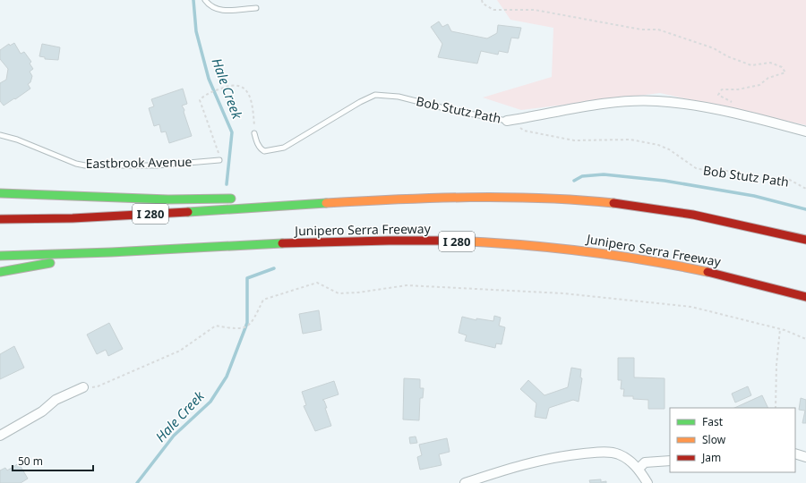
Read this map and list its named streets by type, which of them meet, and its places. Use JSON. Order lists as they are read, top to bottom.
{
  "streets": {
    "highway": ["I 280", "Junipero Serra Freeway"],
    "lane": ["Bob Stutz Path", "Eastbrook Avenue"]
  },
  "water": ["Hale Creek"],
  "legend": ["Fast", "Slow", "Jam"],
  "scale_bar": "50 m"
}
